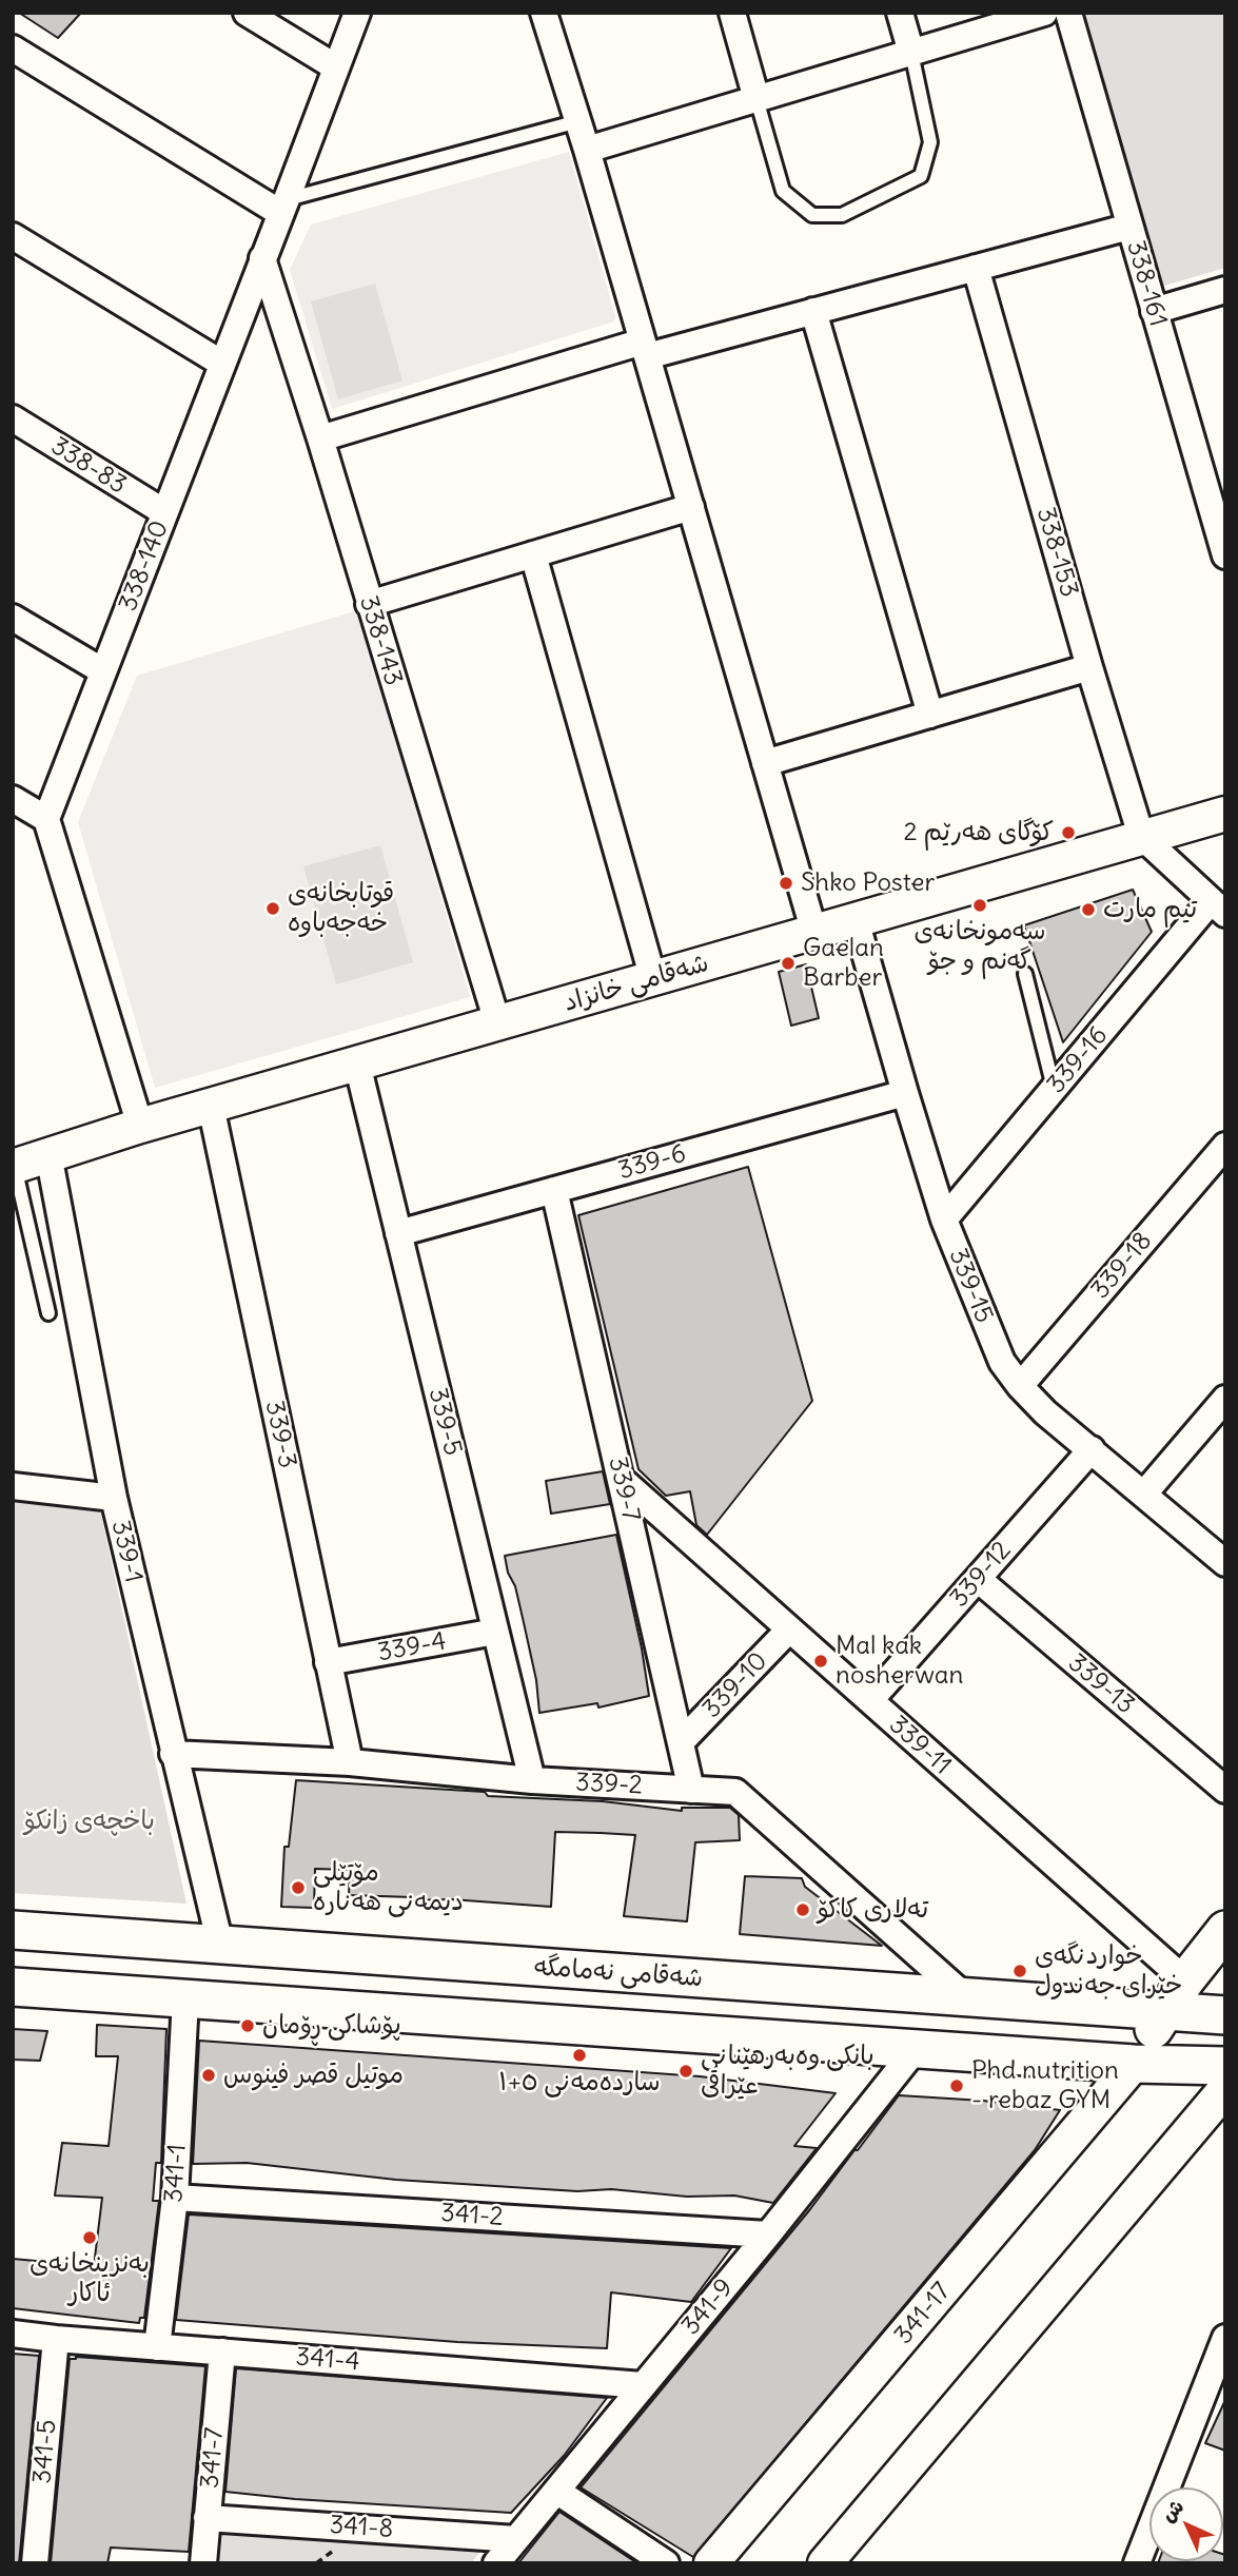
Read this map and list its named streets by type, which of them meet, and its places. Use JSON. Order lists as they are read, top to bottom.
{
  "streets": {
    "main road": ["شەقامی نەمامگە"],
    "street": [
      "338-161",
      "338-83",
      "338-153",
      "338-140",
      "338-143",
      "شەقامی خانزاد",
      "339-16",
      "339-6",
      "339-18",
      "339-15",
      "339-5",
      "339-3",
      "339-7",
      "339-1",
      "339-12",
      "339-4",
      "339-13",
      "339-10",
      "339-11",
      "339-2",
      "341-1",
      "341-2",
      "341-9",
      "341-17",
      "341-4",
      "341-5",
      "341-7",
      "341-8"
    ]
  },
  "crossings": [
    ["338-83", "338-140"],
    ["338-153", "شەقامی خانزاد"],
    ["338-140", "338-143"],
    ["338-143", "شەقامی خانزاد"],
    ["شەقامی خانزاد", "339-15"],
    ["شەقامی خانزاد", "339-5"],
    ["شەقامی خانزاد", "339-3"],
    ["شەقامی خانزاد", "339-1"],
    ["339-16", "339-15"],
    ["339-6", "339-15"],
    ["339-6", "339-5"],
    ["339-6", "339-7"],
    ["339-18", "339-15"],
    ["339-15", "339-12"],
    ["339-5", "339-4"],
    ["339-5", "339-2"],
    ["339-3", "339-4"],
    ["339-3", "339-2"],
    ["339-7", "339-10"],
    ["339-7", "339-11"],
    ["339-7", "339-2"],
    ["339-1", "339-2"],
    ["339-1", "شەقامی نەمامگە"],
    ["339-12", "339-13"],
    ["339-12", "339-11"],
    ["339-10", "339-11"],
    ["339-2", "شەقامی نەمامگە"],
    ["341-1", "341-2"],
    ["341-1", "341-4"],
    ["341-2", "341-9"],
    ["341-9", "341-4"],
    ["341-9", "341-8"],
    ["341-4", "341-5"],
    ["341-4", "341-7"],
    ["341-7", "341-8"]
  ],
  "parks": ["باخچەی زانکۆ"],
  "places": [
    "کۆگای هەرێم 2",
    "Shko Poster",
    "سەمونخانەی گەنم و جۆ",
    "قوتابخانەی خەجەباوە",
    "تيم مارت",
    "Gaelan Barber",
    "Mal kak nosherwan",
    "مۆتێلی دیمەنی هەنارە",
    "تەلاری کاکۆ",
    "خواردنگەی خێرای جەندول",
    "پۆشاکی ڕۆمان",
    "ساردەمەنی ٥+١",
    "بانکی وەبەرهێنانی عێراقی",
    "موتيل قصر فينوس",
    "Phd nutrition - rebaz GYM",
    "بەنزینخانەی ئاکار"
  ],
  "north": "top left"
}
